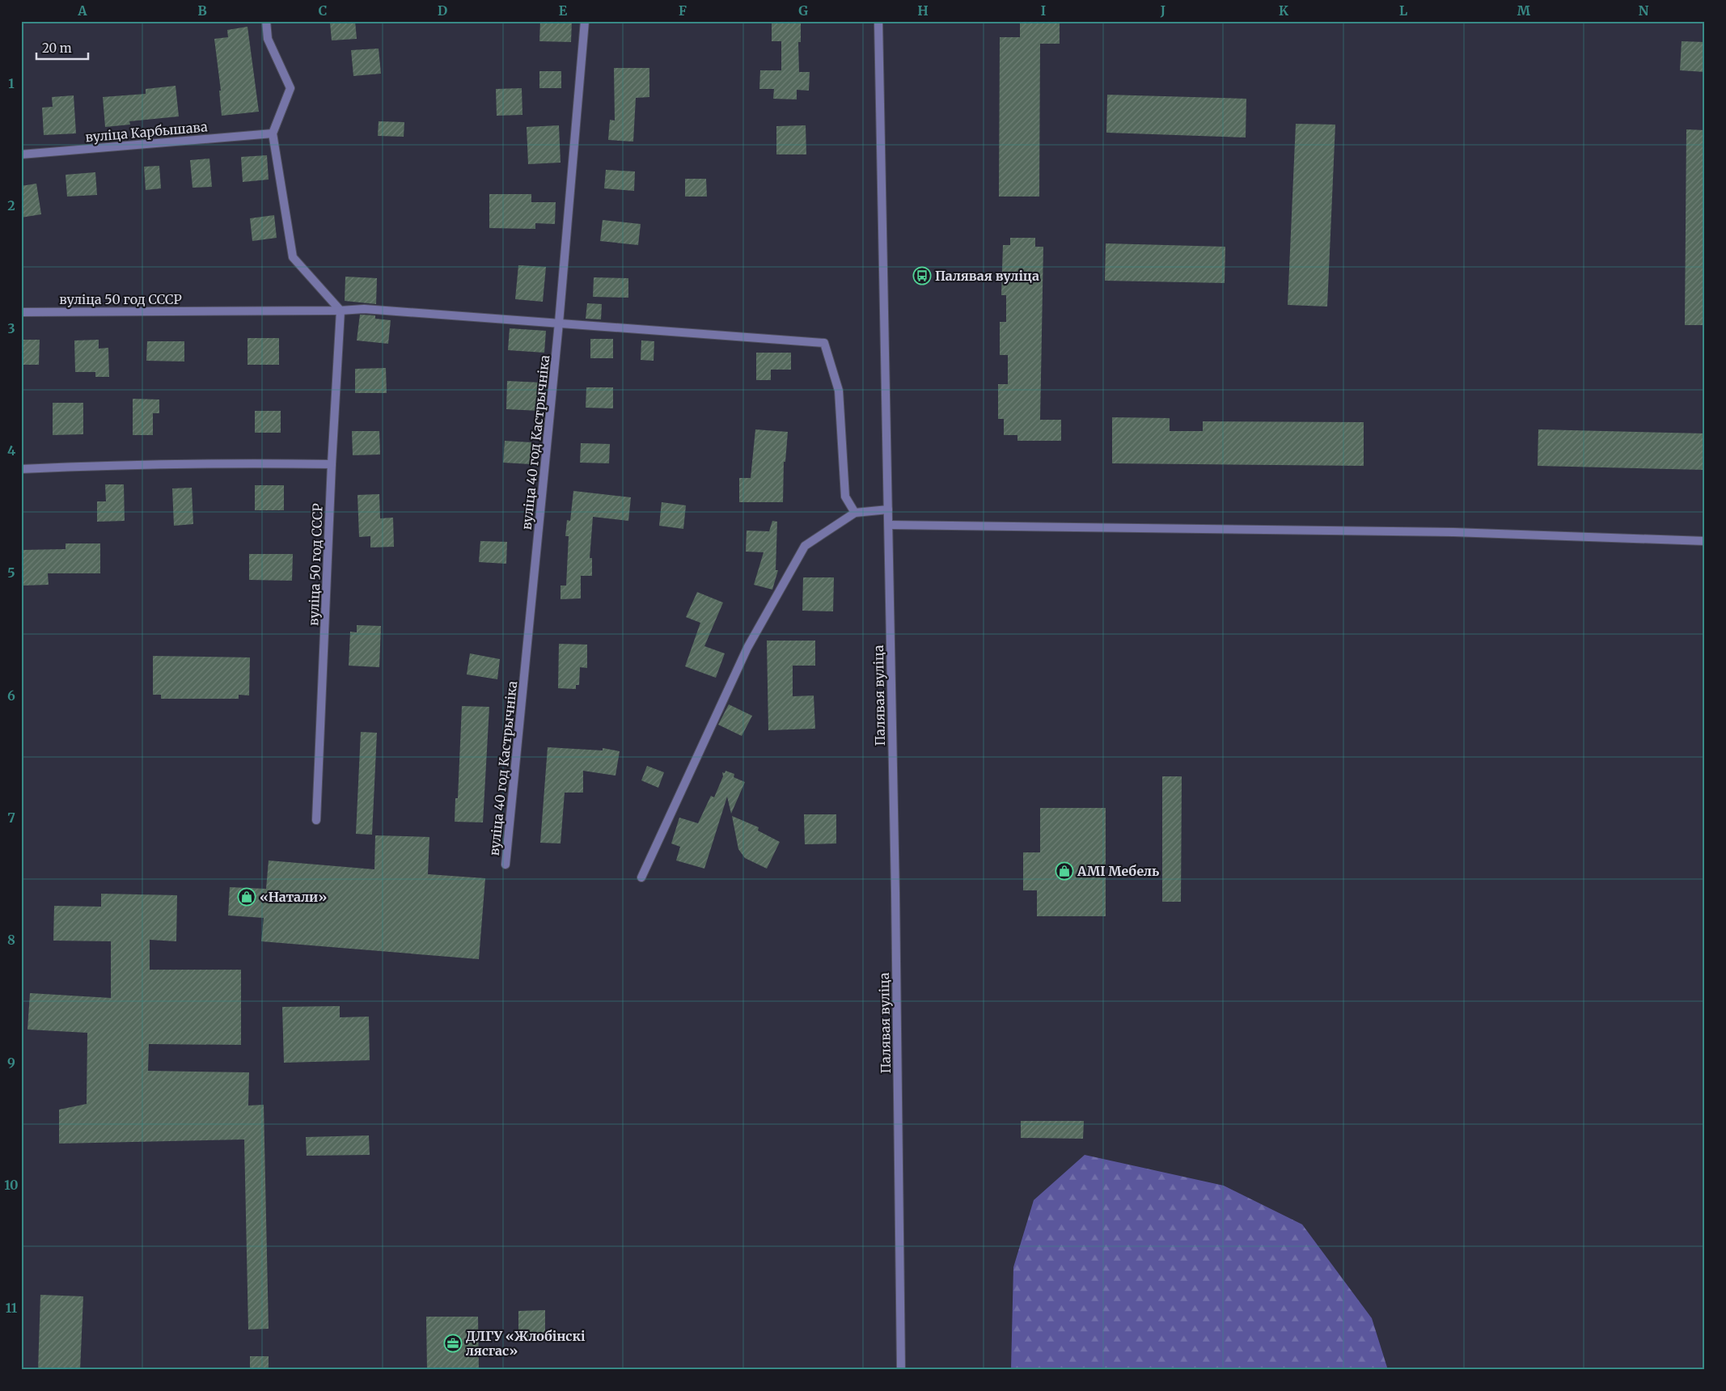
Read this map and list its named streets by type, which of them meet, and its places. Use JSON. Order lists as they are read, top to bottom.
{
  "streets": {
    "street": [
      "вуліца Карбышава",
      "вуліца 50 год СССР",
      "вуліца 40 год Кастрычніка",
      "Палявая вуліца"
    ]
  },
  "places": {
    "bus stop": ["Палявая вуліца"],
    "shop": ["AMI Мебель", "«Натали»"],
    "office": ["ДЛГУ «Жлобінскі лясгас»"]
  },
  "scale_bar": "20 m",
  "grid": {
    "columns": [
      "A",
      "B",
      "C",
      "D",
      "E",
      "F",
      "G",
      "H",
      "I",
      "J",
      "K",
      "L",
      "M",
      "N"
    ],
    "rows": [
      "1",
      "2",
      "3",
      "4",
      "5",
      "6",
      "7",
      "8",
      "9",
      "10",
      "11"
    ]
  }
}
